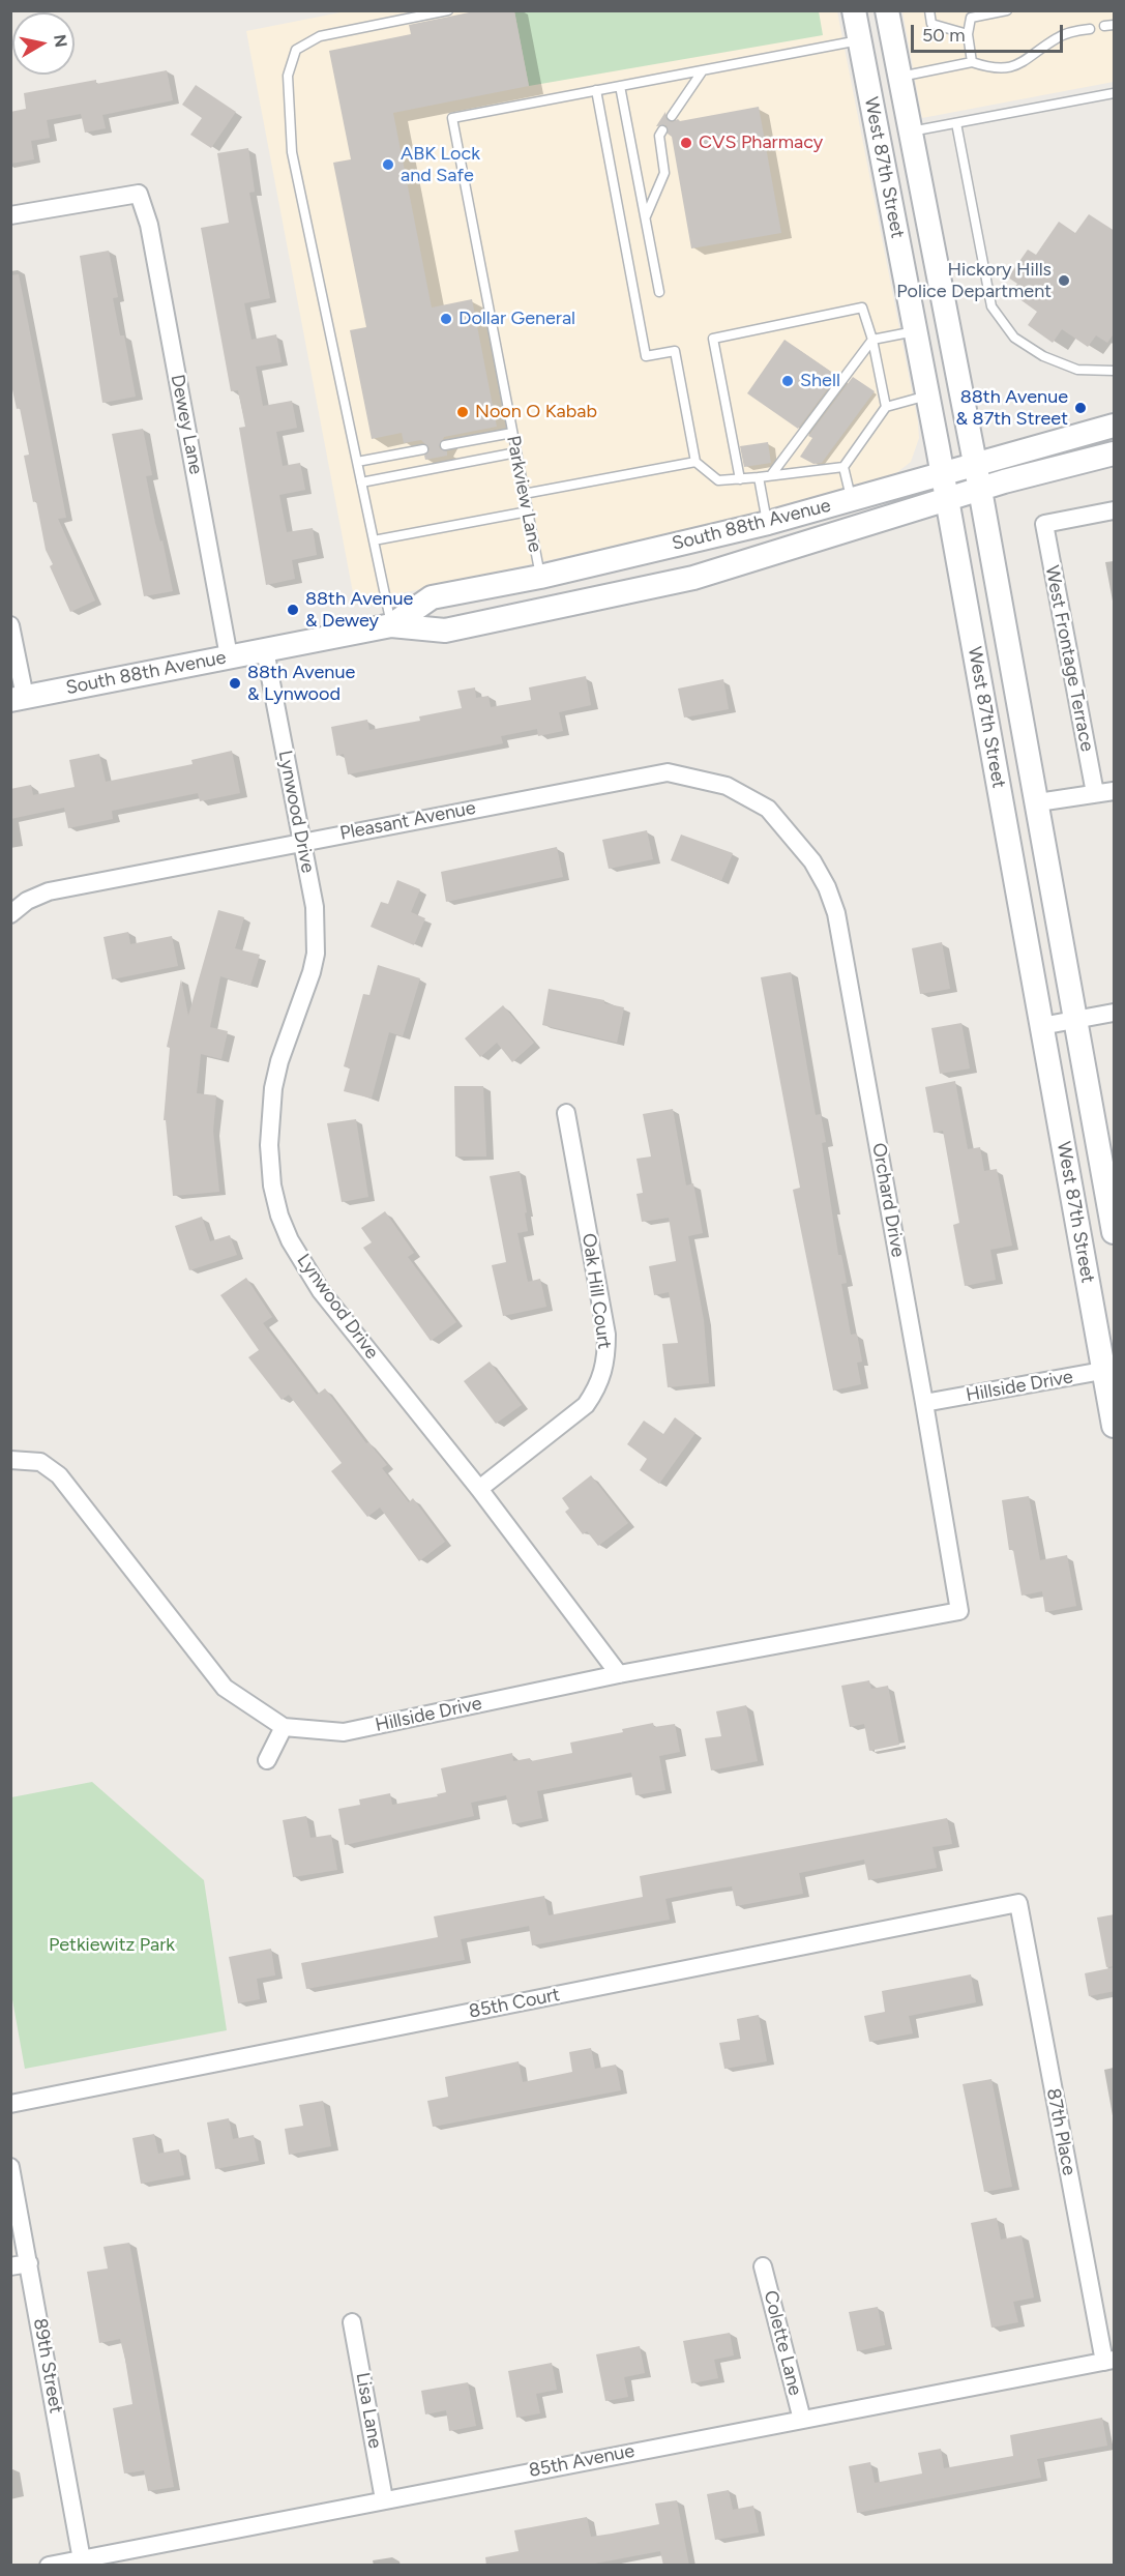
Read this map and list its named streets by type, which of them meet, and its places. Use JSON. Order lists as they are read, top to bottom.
{
  "streets": {
    "main road": ["West 87th Street", "South 88th Avenue"],
    "street": [
      "Dewey Lane",
      "West Frontage Terrace",
      "Lynwood Drive",
      "Pleasant Avenue",
      "Orchard Drive",
      "Oak Hill Court",
      "Hillside Drive",
      "85th Court",
      "87th Place",
      "Colette Lane",
      "89th Street",
      "Lisa Lane",
      "85th Avenue"
    ],
    "lane": ["Parkview Lane"]
  },
  "crossings": [
    ["West 87th Street", "South 88th Avenue"],
    ["West 87th Street", "Hillside Drive"],
    ["Dewey Lane", "South 88th Avenue"],
    ["Parkview Lane", "South 88th Avenue"],
    ["South 88th Avenue", "Lynwood Drive"],
    ["Lynwood Drive", "Pleasant Avenue"],
    ["Lynwood Drive", "Oak Hill Court"],
    ["Lynwood Drive", "Hillside Drive"],
    ["Pleasant Avenue", "Orchard Drive"],
    ["Orchard Drive", "Hillside Drive"],
    ["85th Court", "87th Place"],
    ["87th Place", "85th Avenue"],
    ["Colette Lane", "85th Avenue"],
    ["89th Street", "85th Avenue"],
    ["Lisa Lane", "85th Avenue"]
  ],
  "parks": ["Petkiewitz Park"],
  "places": [
    "CVS Pharmacy",
    "ABK Lock and Safe",
    "Hickory Hills Police Department",
    "Dollar General",
    "Shell",
    "88th Avenue & 87th Street",
    "Noon O Kabab",
    "88th Avenue & Dewey",
    "88th Avenue & Lynwood"
  ],
  "scale_bar": "50 m",
  "north": "right"
}
